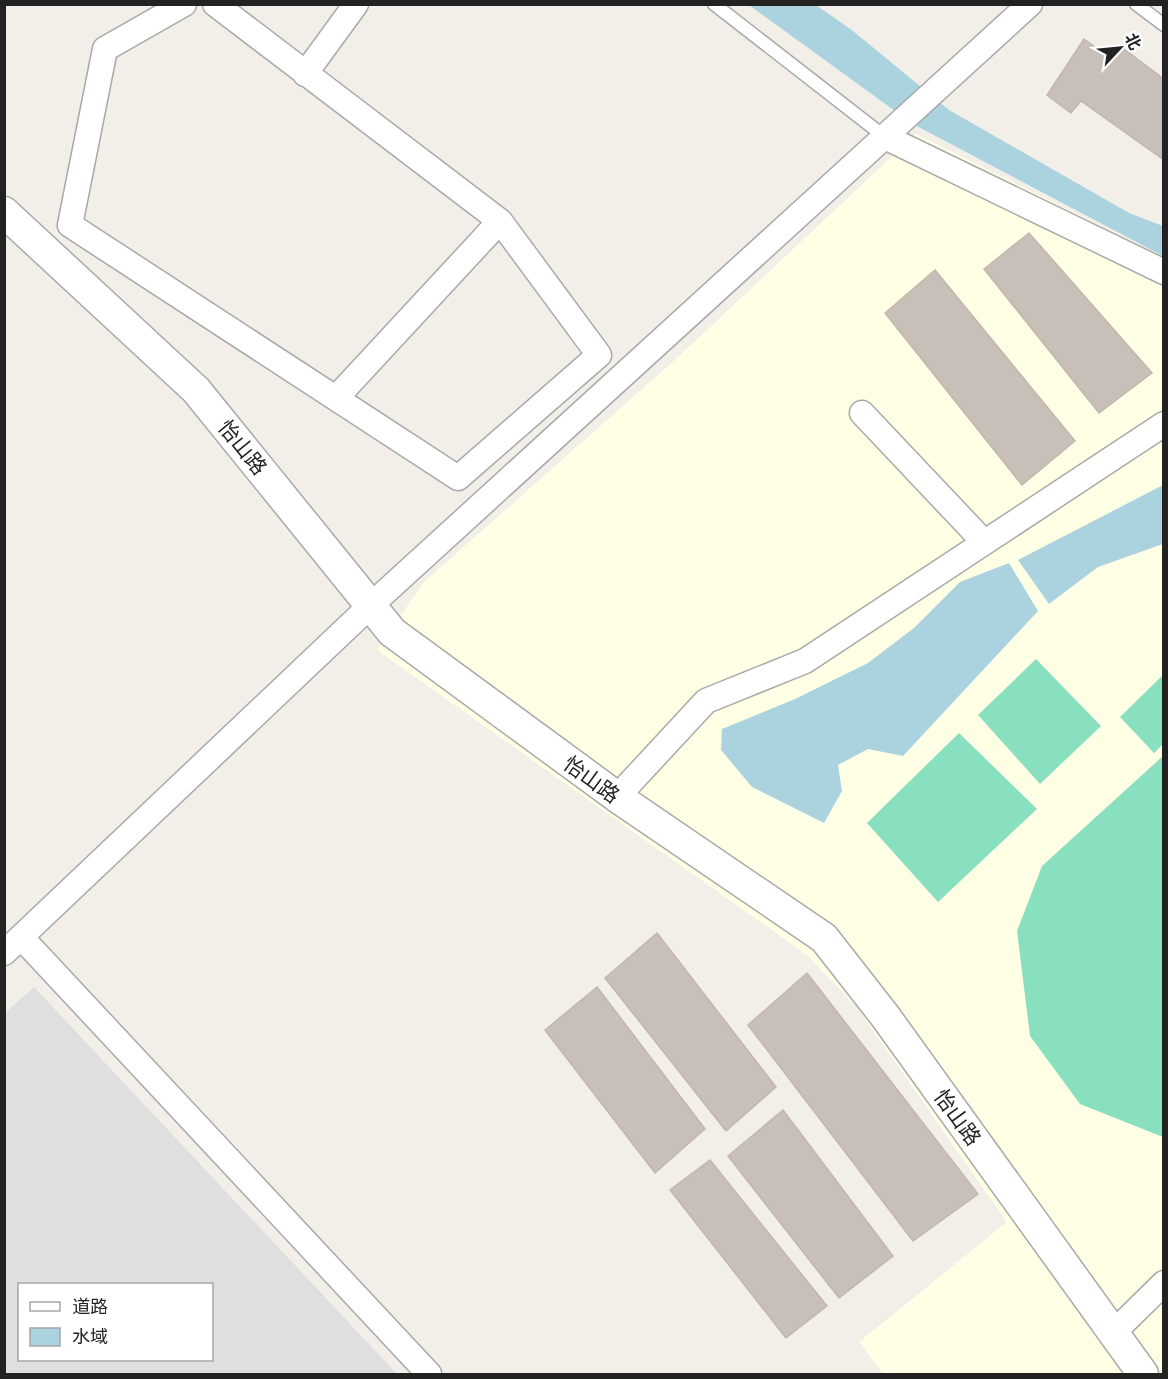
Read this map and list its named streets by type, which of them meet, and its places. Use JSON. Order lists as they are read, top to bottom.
{
  "streets": {
    "street": ["怡山路"]
  },
  "legend": ["道路", "水域"],
  "north": "top right"
}
